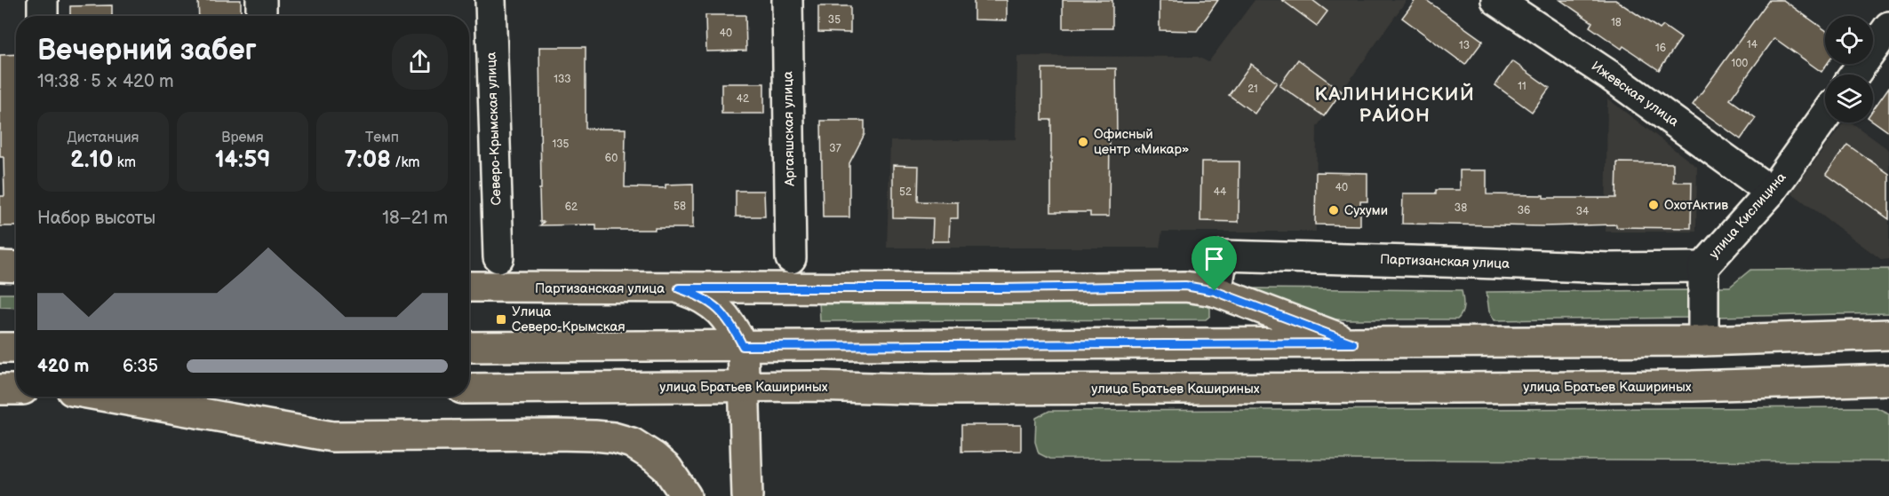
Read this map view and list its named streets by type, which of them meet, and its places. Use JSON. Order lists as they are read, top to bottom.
{
  "streets": {
    "main road": ["Партизанская улица", "улица Братьев Кашириных"],
    "street": [
      "Ижевская улица",
      "Северо-Крымская улица",
      "Аргаяшская улица",
      "улица Кислицина"
    ]
  },
  "crossings": [
    ["Ижевская улица", "улица Кислицина"],
    ["улица Кислицина", "Партизанская улица"]
  ],
  "districts": ["КАЛИНИНСКИЙ РАЙОН"],
  "places": {
    "other": ["Офисный центр «Микар»", "ОхотАктив", "Сухуми"],
    "transit": ["Улица Северо-Крымская"]
  },
  "house_numbers": [
    "35",
    "18",
    "40",
    "14",
    "13",
    "16",
    "100",
    "133",
    "11",
    "21",
    "42",
    "135",
    "37",
    "60",
    "40",
    "52",
    "44",
    "58",
    "62",
    "38",
    "36",
    "34"
  ],
  "page": {
    "heading": ["Вечерний забег", "19:38 · 5 × 420 m"],
    "stats": [
      ["Дистанция", "2.10 km"],
      ["Время", "14:59"],
      ["Темп", "7:08 /km"]
    ],
    "chart": ["Набор высоты", "18–21 m"],
    "list": [
      {
        "name": "420 m",
        "note": "6:35"
      }
    ]
  }
}
